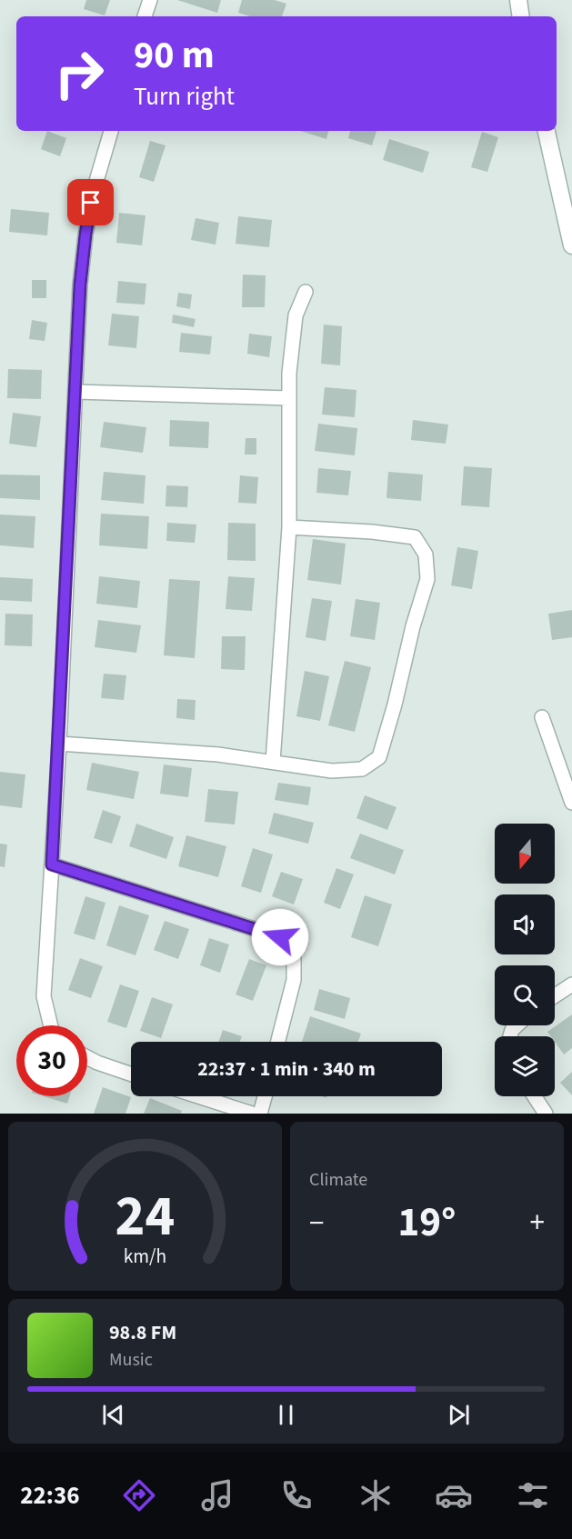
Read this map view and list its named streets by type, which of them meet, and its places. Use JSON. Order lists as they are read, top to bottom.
{
  "north": "bottom",
  "page": {
    "turn": ["90 m", "Turn right"],
    "limit": "30",
    "trip": "22:37 · 1 min · 340 m",
    "tile": "Climate",
    "heat": ["−", "19°", "+"],
    "song": ["98.8 FM", "Music"],
    "tabs": "22:36",
    "gauge": ["24", "km/h"]
  }
}
